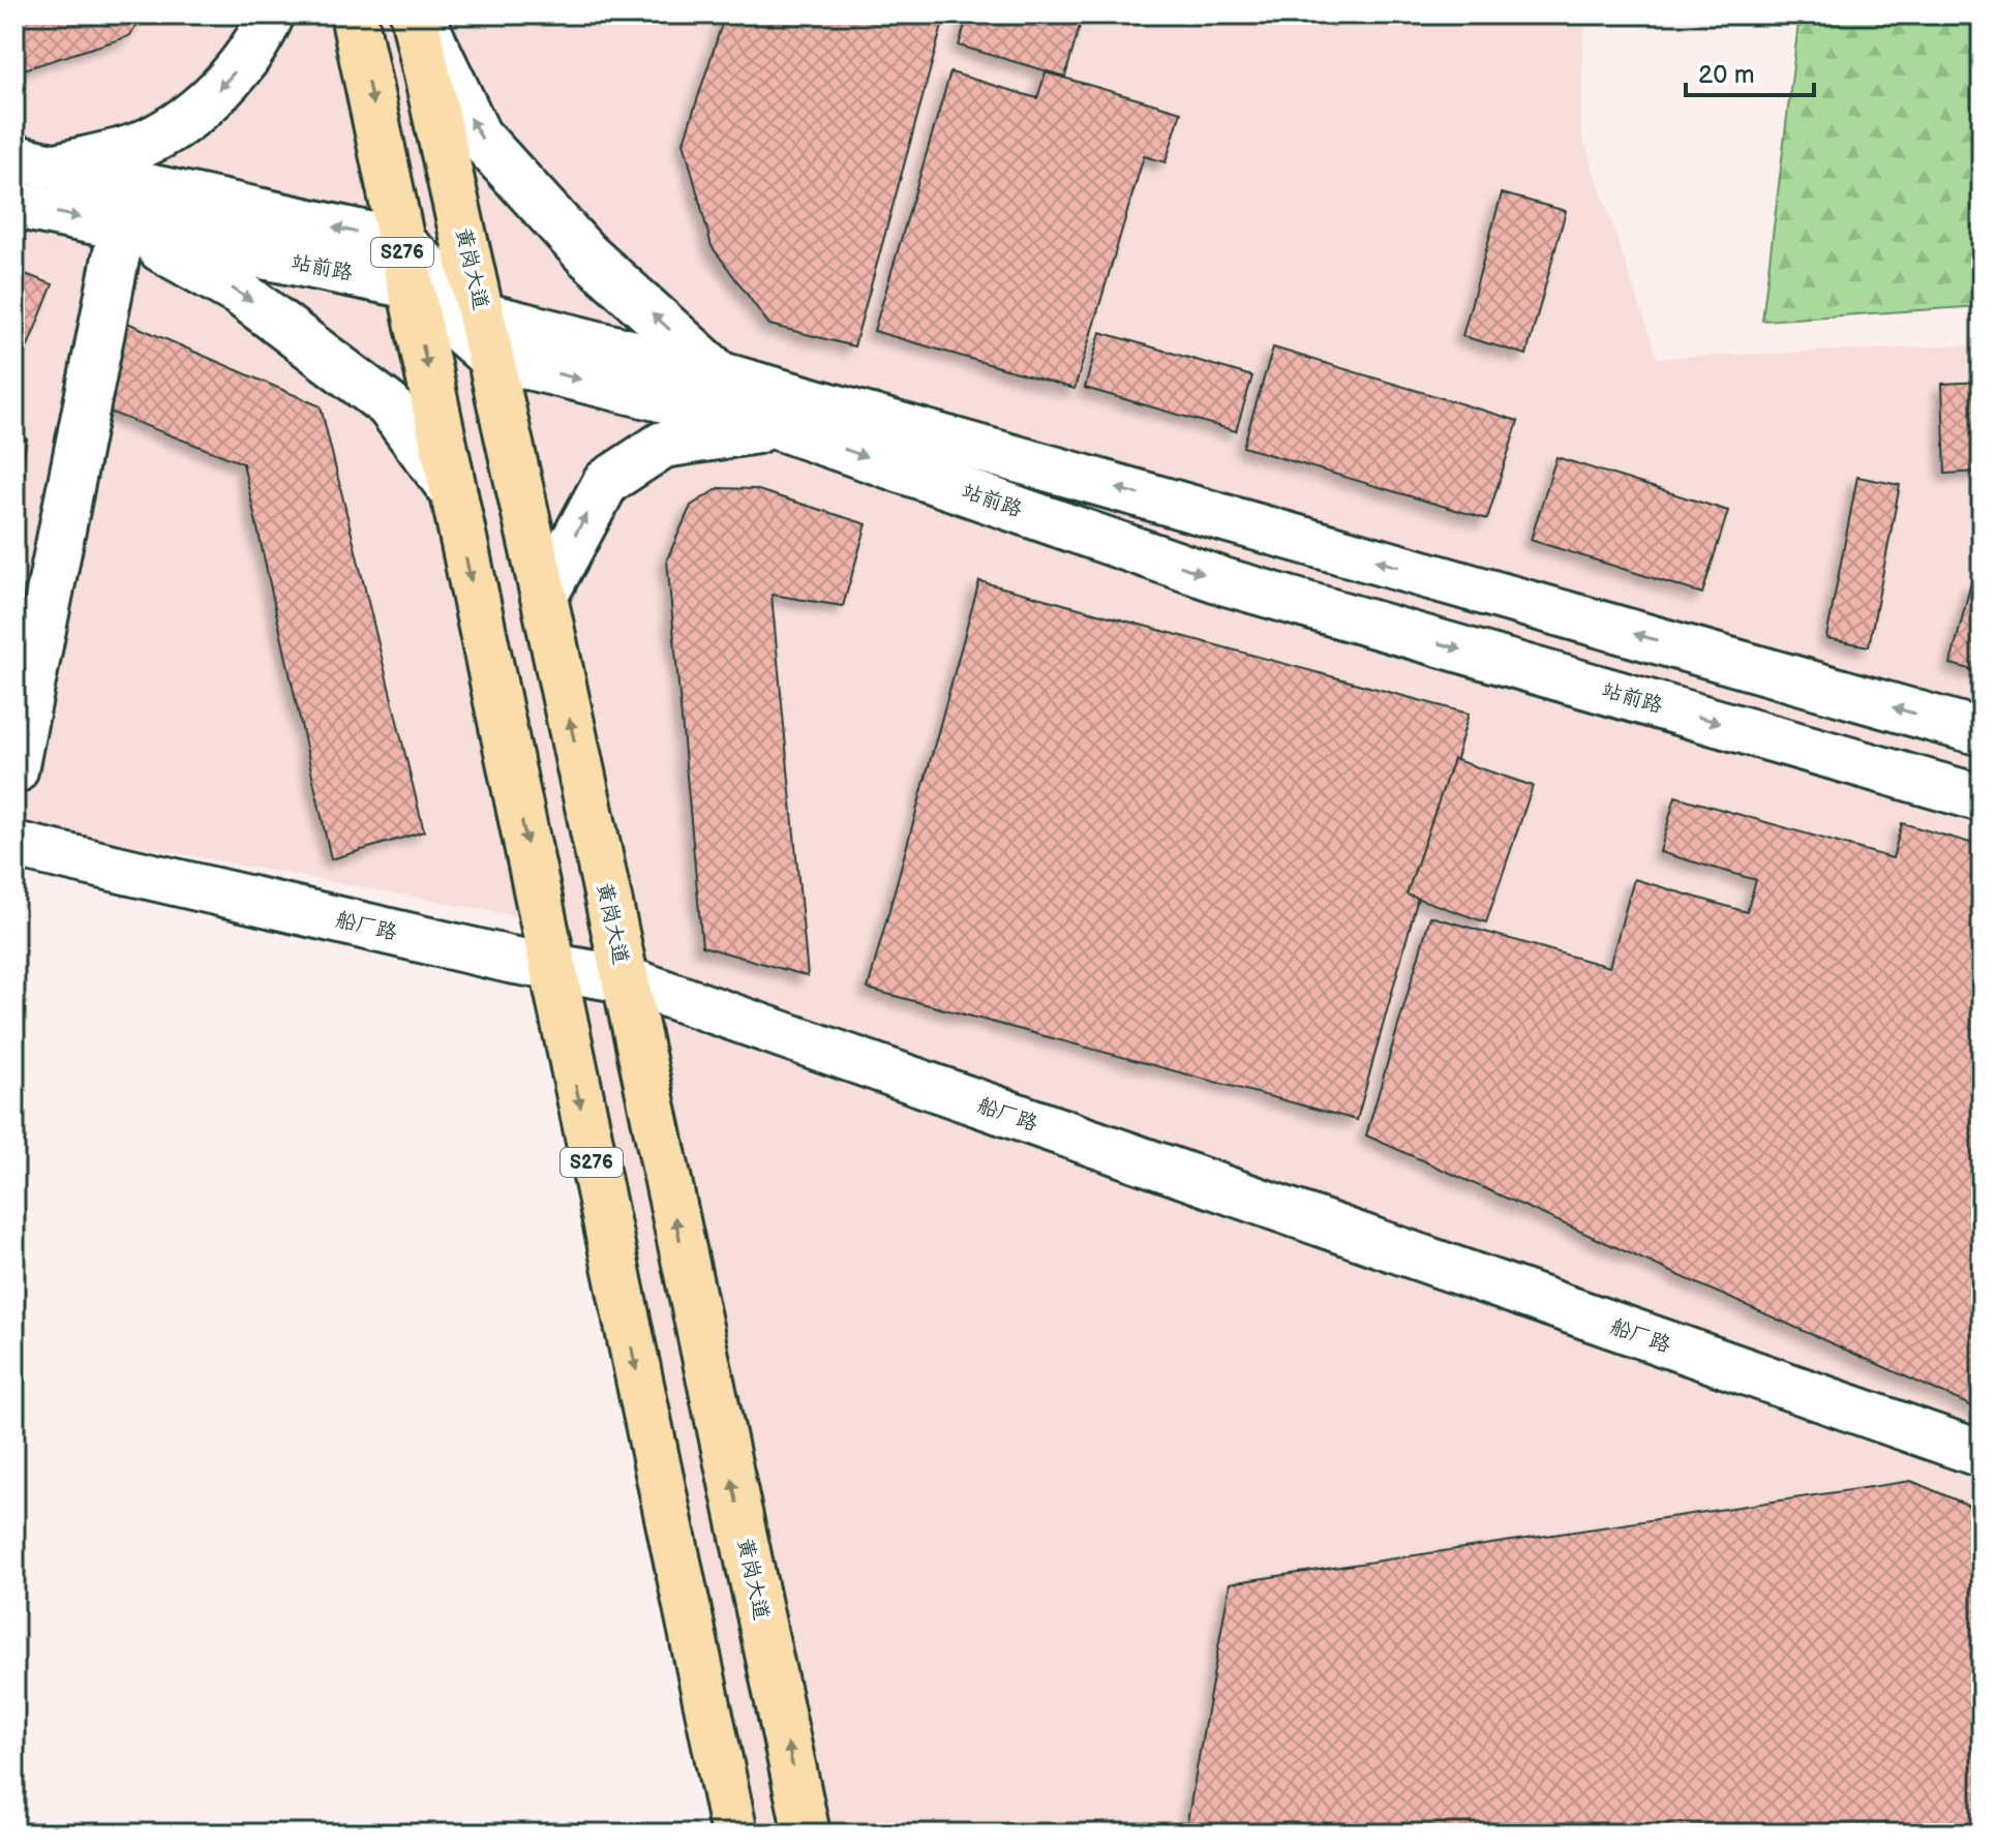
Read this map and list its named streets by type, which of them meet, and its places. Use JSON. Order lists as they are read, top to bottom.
{
  "streets": {
    "main road": ["S276", "黄岗大道"],
    "street": ["站前路", "船厂路"]
  },
  "crossings": [
    ["S276", "站前路"],
    ["S276", "船厂路"],
    ["站前路", "黄岗大道"],
    ["黄岗大道", "船厂路"]
  ],
  "scale_bar": "20 m"
}
